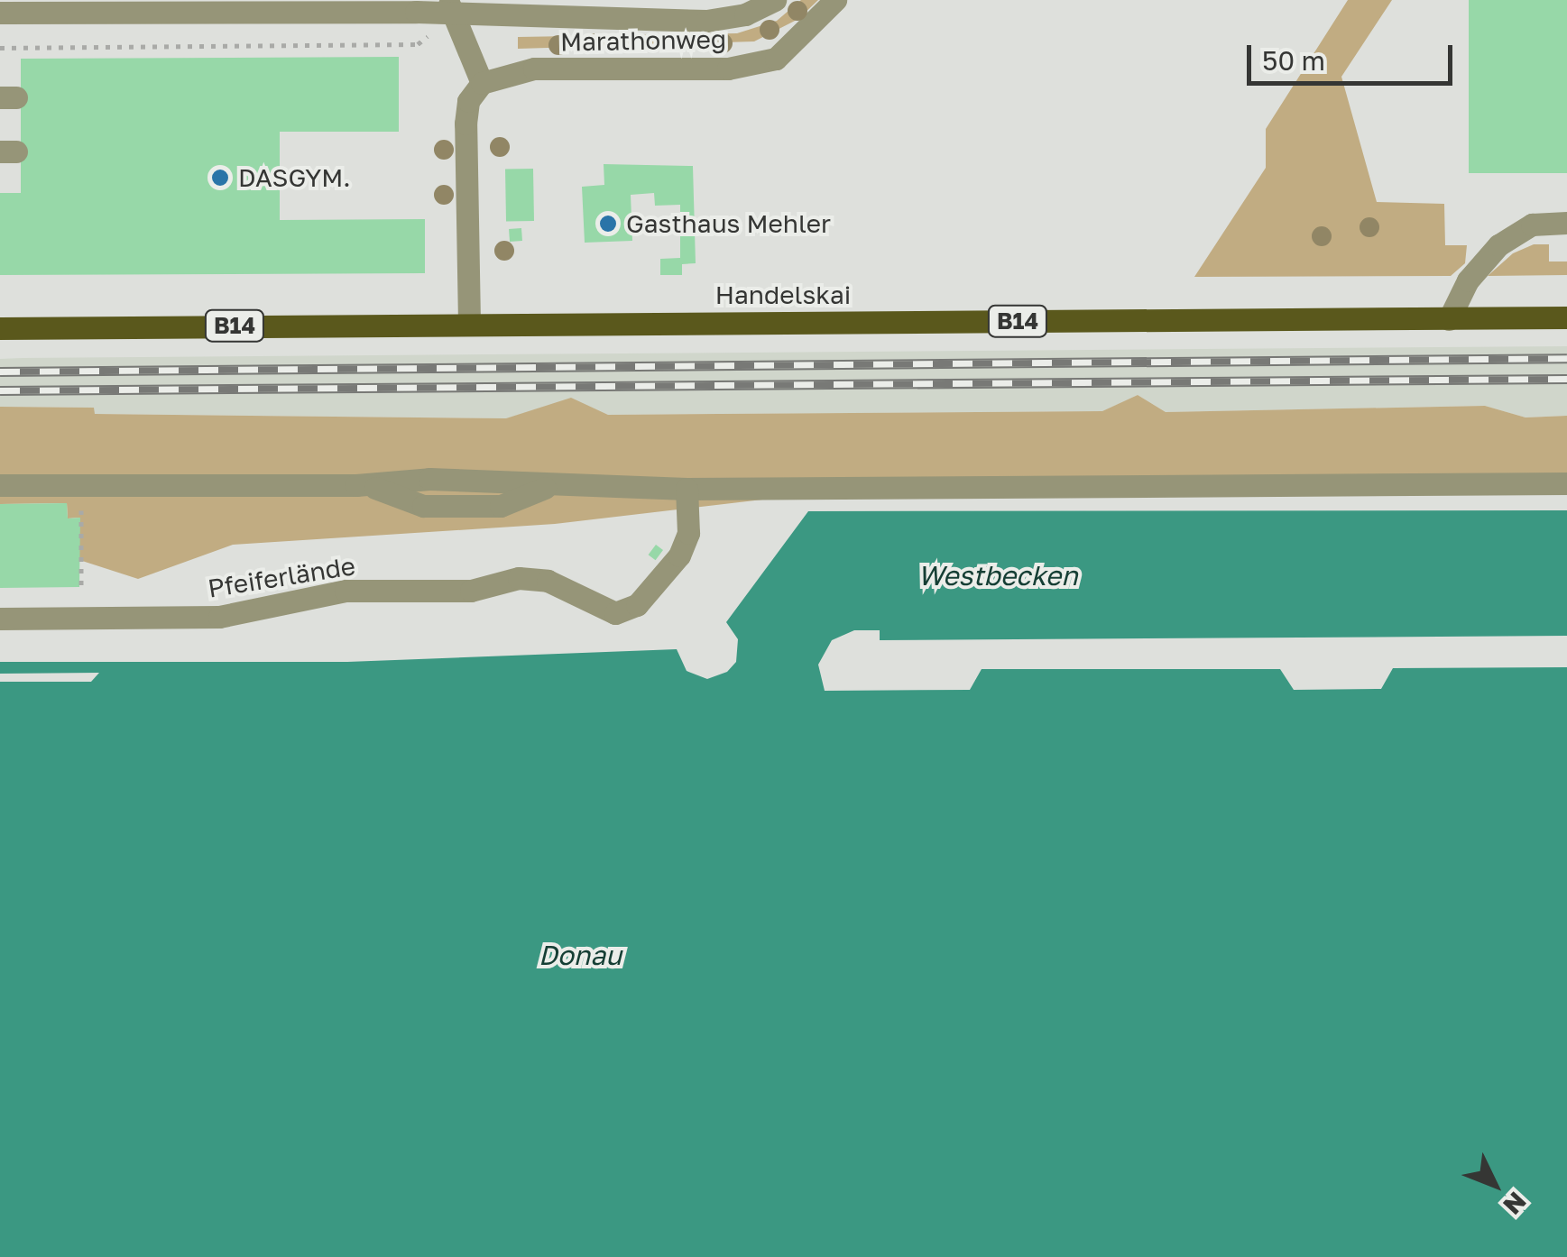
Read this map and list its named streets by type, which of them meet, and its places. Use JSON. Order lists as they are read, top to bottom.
{
  "streets": {
    "main road": ["Handelskai", "B14"],
    "street": ["Marathonweg", "Pfeiferlände"]
  },
  "water": ["Westbecken", "Donau"],
  "places": ["DASGYM.", "Gasthaus Mehler"],
  "scale_bar": "50 m",
  "north": "bottom right"
}
